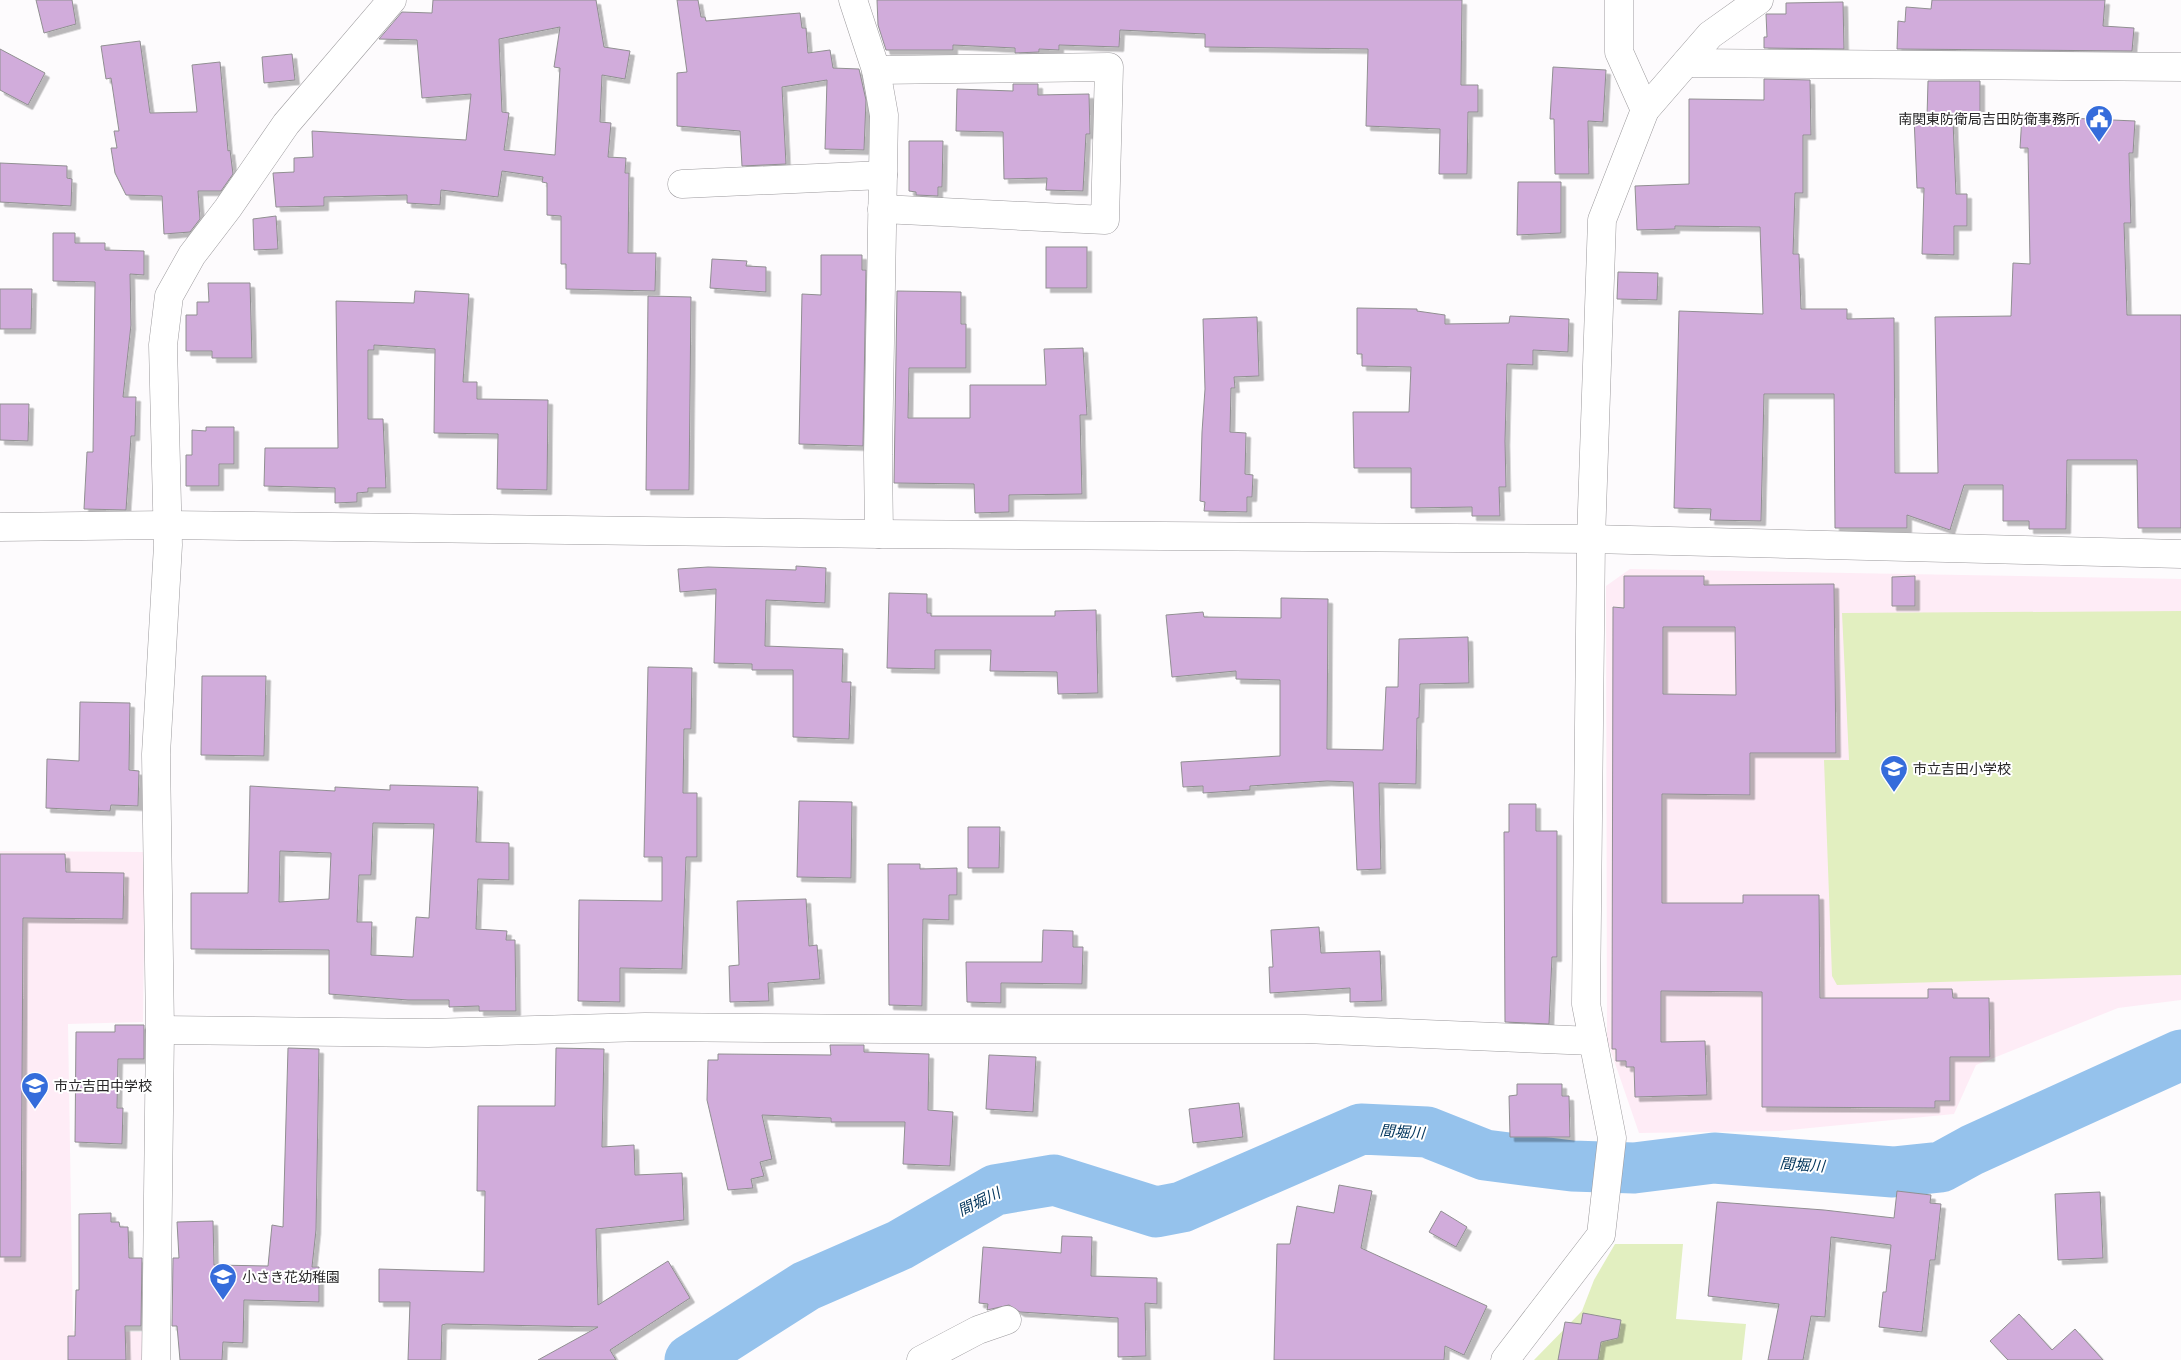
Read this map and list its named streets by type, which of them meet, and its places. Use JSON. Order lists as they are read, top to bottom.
{
  "water": ["間堀川"],
  "places": {
    "public building": ["南関東防衛局吉田防衛事務所"],
    "school or university": ["市立吉田小学校", "市立吉田中学校", "小さき花幼稚園"]
  }
}
